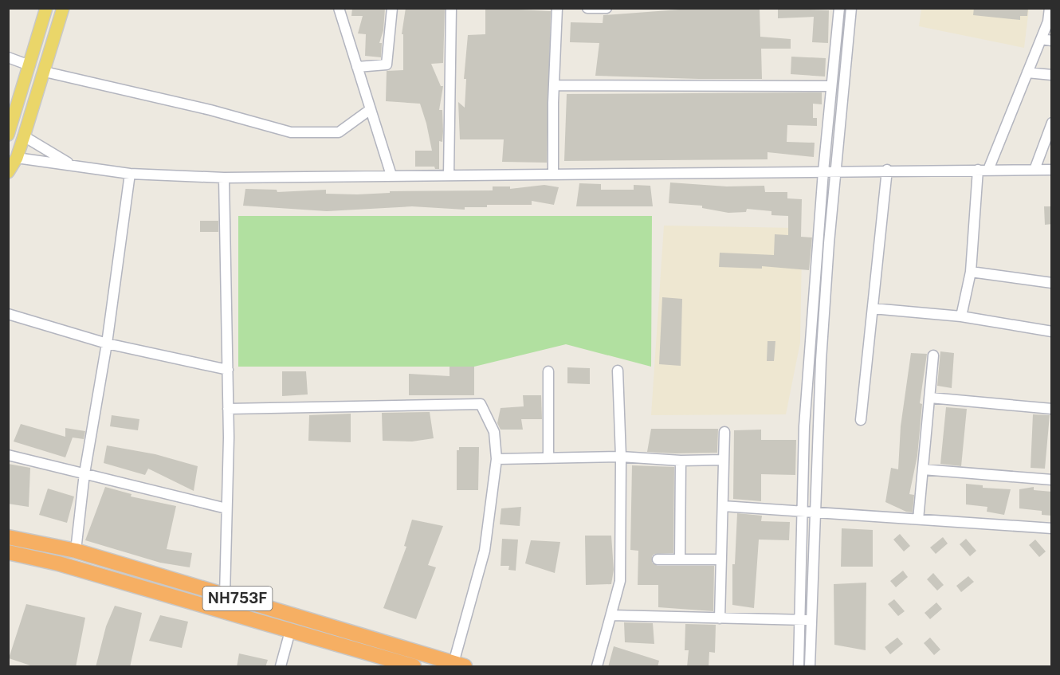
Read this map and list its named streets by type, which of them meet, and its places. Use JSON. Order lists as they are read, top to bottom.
{
  "streets": {
    "highway": ["NH753F"]
  }
}
